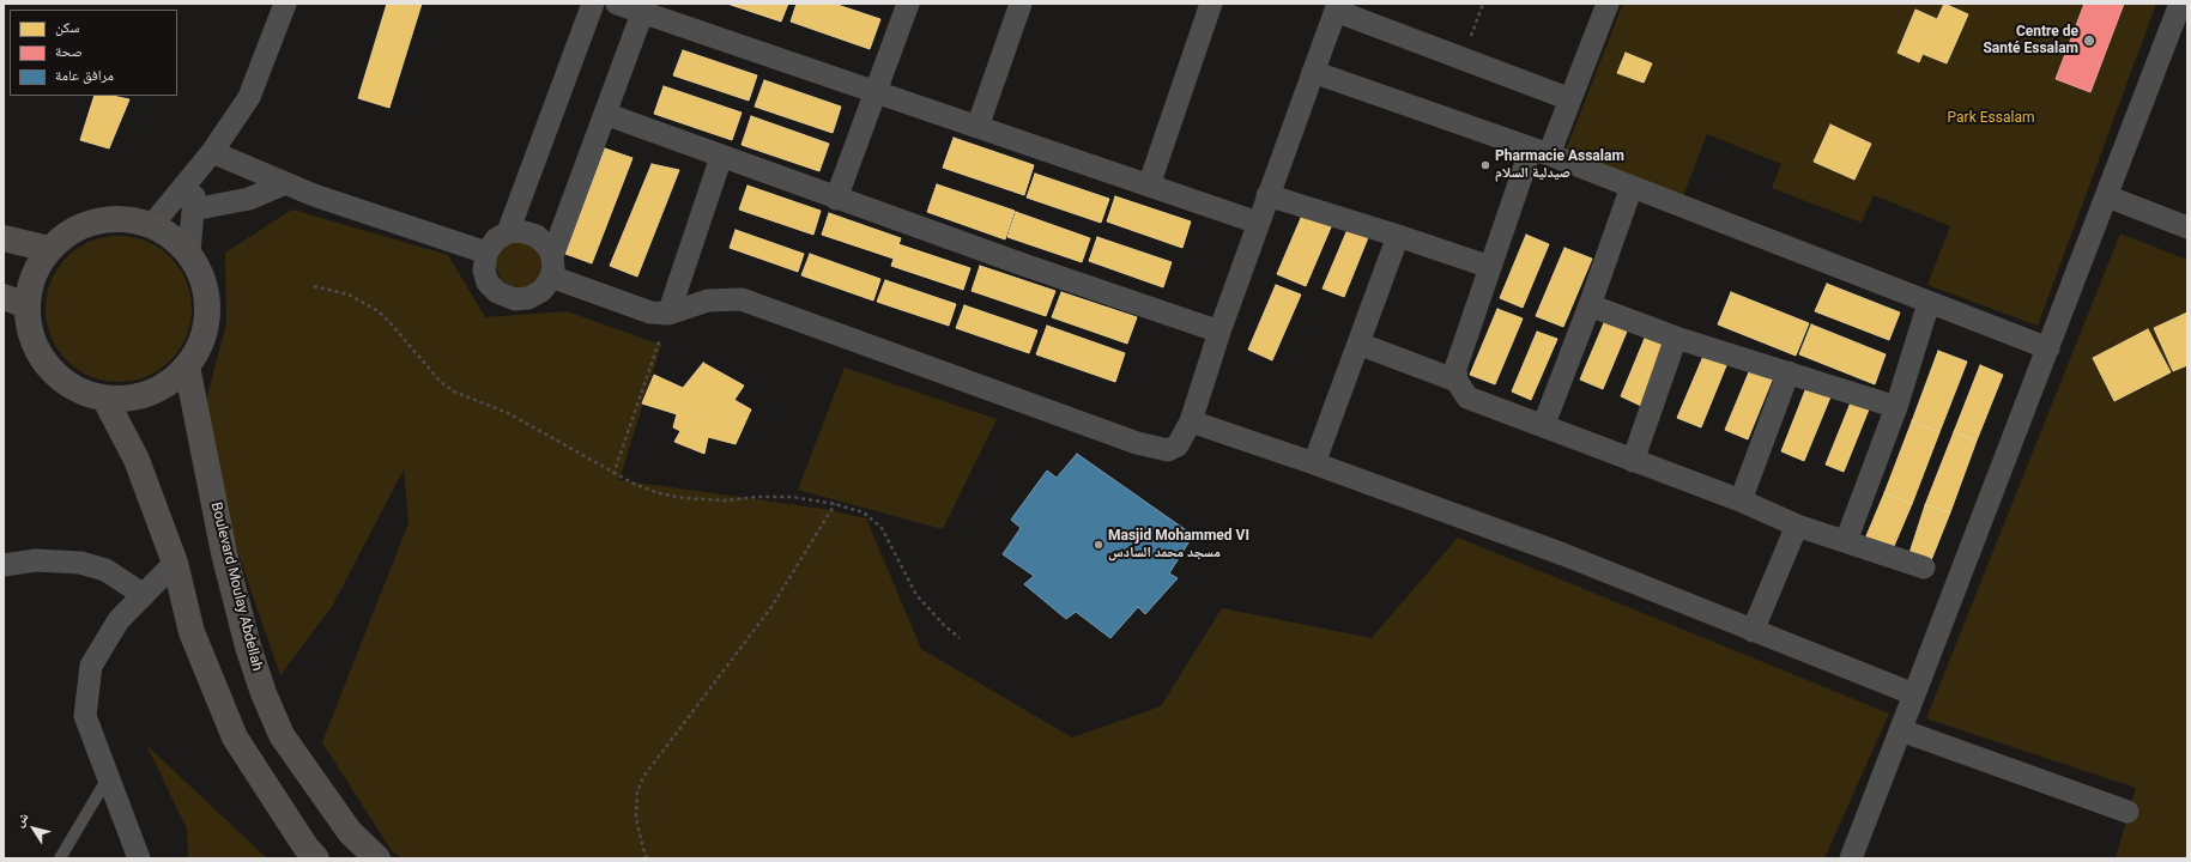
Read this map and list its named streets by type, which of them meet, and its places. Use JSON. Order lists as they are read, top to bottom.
{
  "streets": {
    "main road": ["Boulevard Moulay Abdellah"]
  },
  "parks": ["Park Essalam"],
  "places": ["Centre de Santé Essalam", "Pharmacie Assalam صيدلية السلام", "Masjid Mohammed VI مسجد محمد السادس"],
  "legend": ["سكن", "صحة", "مرافق عامة"],
  "north": "top left"
}
